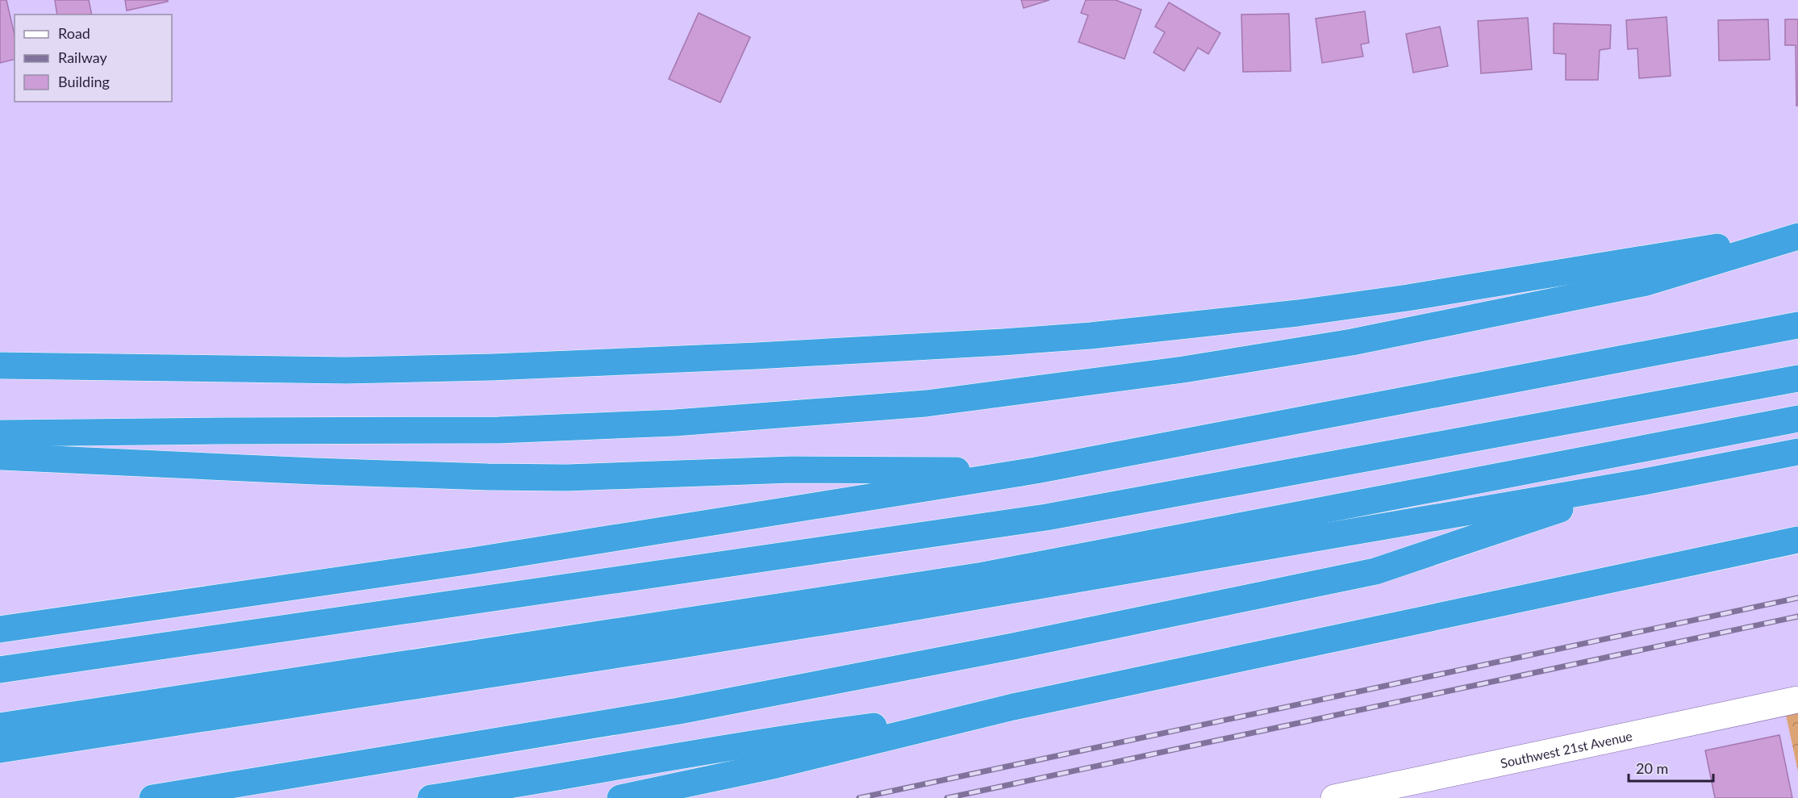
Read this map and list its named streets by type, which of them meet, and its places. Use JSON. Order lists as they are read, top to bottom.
{
  "streets": {
    "street": ["Southwest 21st Avenue"]
  },
  "legend": ["Road", "Railway", "Building"],
  "scale_bar": "20 m"
}
